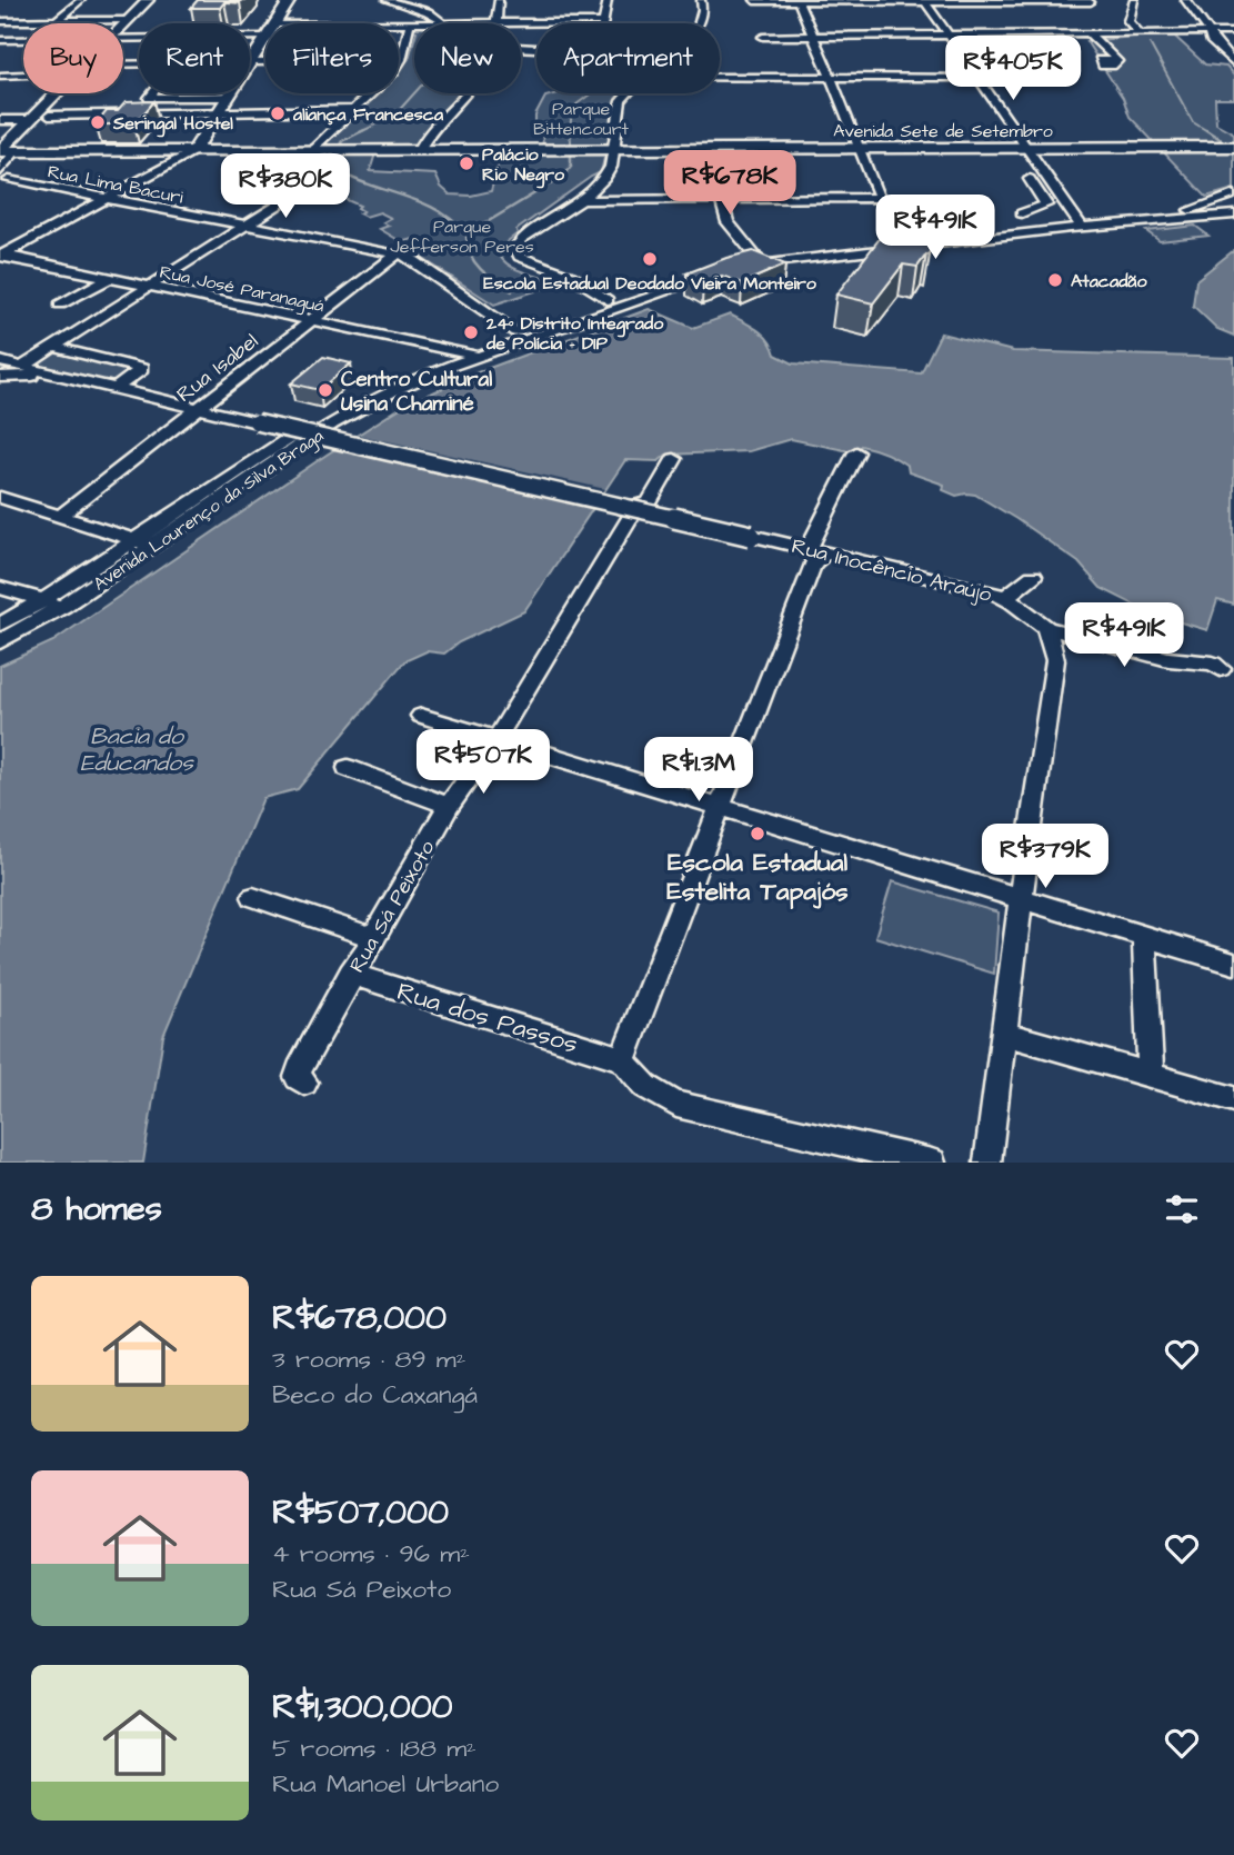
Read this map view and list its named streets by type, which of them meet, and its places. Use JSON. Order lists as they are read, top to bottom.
{
  "streets": {
    "main road": ["Avenida Sete de Setembro"],
    "street": [
      "Rua Lima Bacuri",
      "Rua José Paranaguá",
      "Rua Isabel",
      "Avenida Lourenço da Silva Braga",
      "Rua Inocêncio Araújo",
      "Rua Sá Peixoto",
      "Rua dos Passos"
    ]
  },
  "crossings": [
    ["Rua Lima Bacuri", "Rua Isabel"],
    ["Rua Lima Bacuri", "Avenida Lourenço da Silva Braga"],
    ["Rua José Paranaguá", "Rua Isabel"],
    ["Rua José Paranaguá", "Avenida Lourenço da Silva Braga"],
    ["Rua Isabel", "Rua Inocêncio Araújo"],
    ["Rua Sá Peixoto", "Rua dos Passos"]
  ],
  "water": ["Bacia do Educandos"],
  "parks": ["Parque Bittencourt", "Parque Jefferson Peres"],
  "places": [
    "aliança Francesca",
    "Seringal Hostel",
    "Palácio Rio Negro",
    "Escola Estadual Deodado Vieira Monteiro",
    "Atacadão",
    "24º Distrito Integrado de Polícia - DIP",
    "Centro Cultural Usina Chaminé",
    "Escola Estadual Estelita Tapajós"
  ],
  "page": {
    "chip": [
      "Buy",
      "Rent",
      "Filters",
      "New",
      "Apartment"
    ],
    "price": [
      "R$405K",
      "R$678K",
      "R$380K",
      "R$491K",
      "R$491K",
      "R$507K",
      "R$1.3M",
      "R$379K"
    ],
    "heading": "8 homes",
    "list": [
      {
        "name": "R$678,000",
        "note": "3 rooms · 89 m² · Beco do Caxangá"
      },
      {
        "name": "R$507,000",
        "note": "4 rooms · 96 m² · Rua Sá Peixoto"
      },
      {
        "name": "R$1,300,000",
        "note": "5 rooms · 188 m² · Rua Manoel Urbano"
      }
    ]
  }
}
